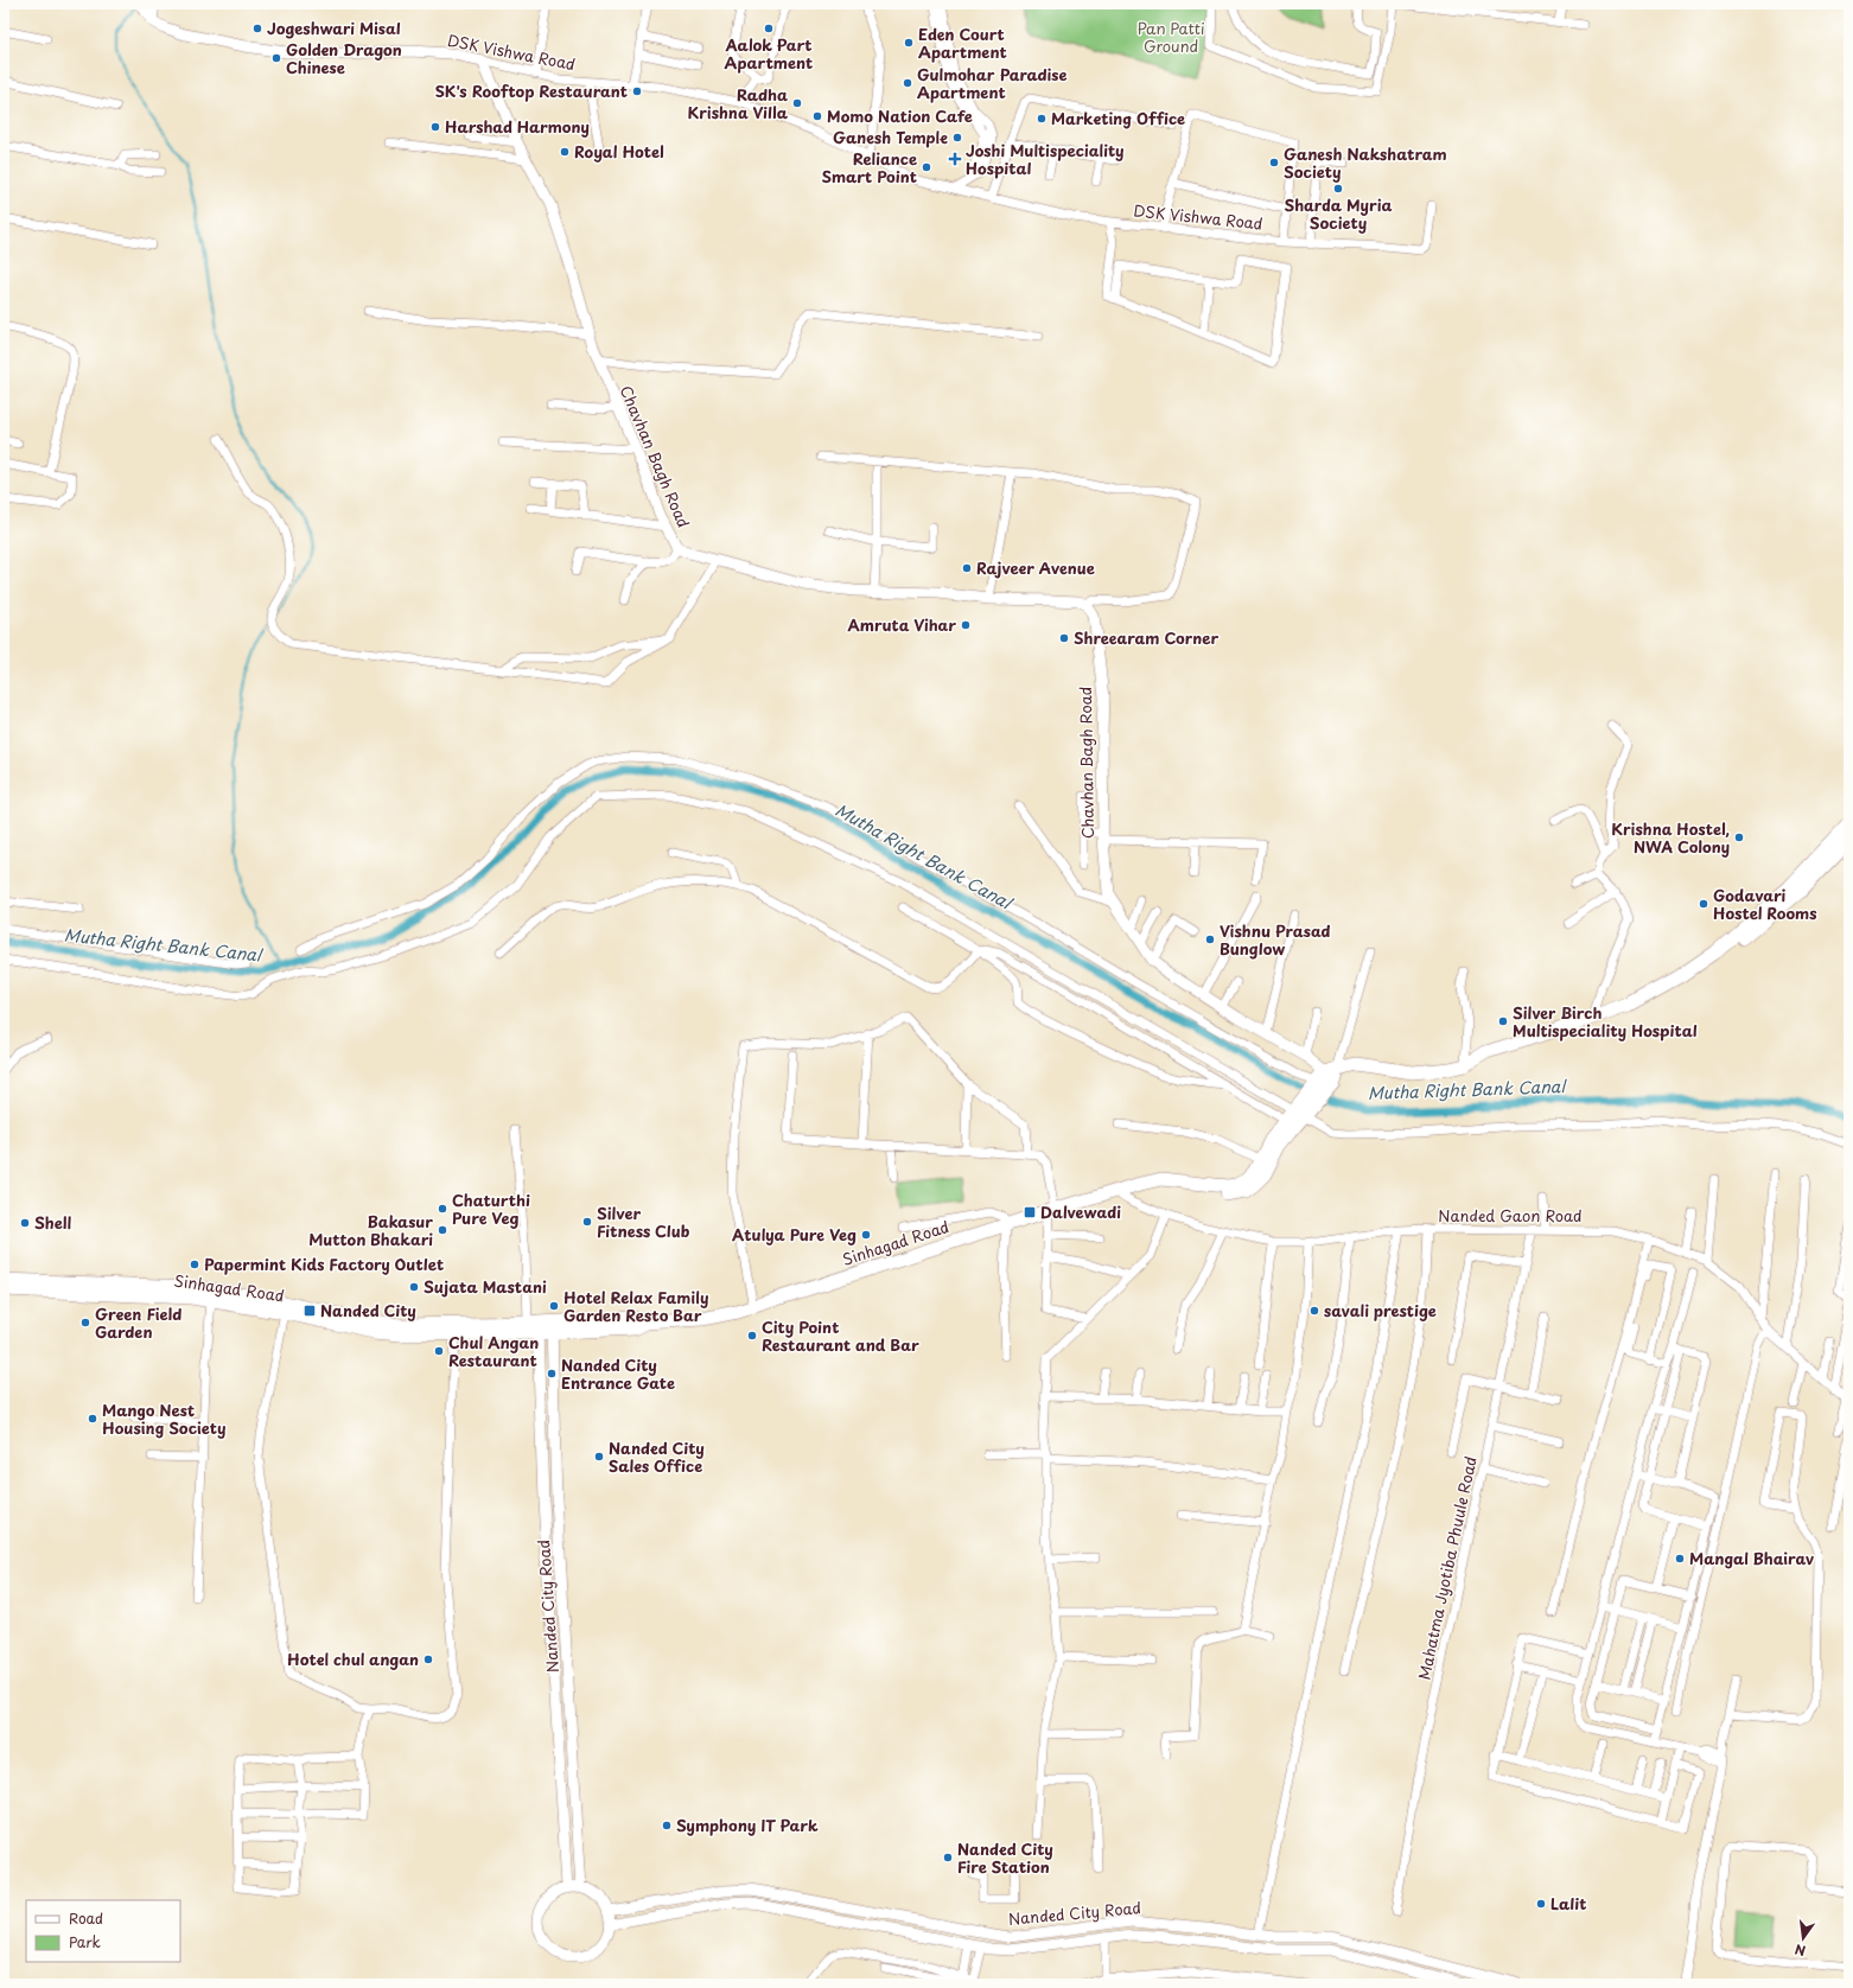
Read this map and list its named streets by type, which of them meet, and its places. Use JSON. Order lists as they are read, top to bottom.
{
  "streets": {
    "main road": ["Sinhagad Road"],
    "street": [
      "DSK Vishwa Road",
      "Chavhan Bagh Road",
      "Nanded Gaon Road",
      "Mahatma Jyotiba Phuule Road",
      "Nanded City Road"
    ]
  },
  "crossings": [
    ["DSK Vishwa Road", "Chavhan Bagh Road"],
    ["Chavhan Bagh Road", "Sinhagad Road"],
    ["Nanded Gaon Road", "Sinhagad Road"],
    ["Nanded Gaon Road", "Mahatma Jyotiba Phuule Road"],
    ["Sinhagad Road", "Nanded City Road"]
  ],
  "water": ["Mutha Right Bank Canal"],
  "parks": ["Pan Patti Ground"],
  "places": {
    "other": [
      "Jogeshwari Misal",
      "Aalok Part Apartment",
      "Eden Court Apartment",
      "Golden Dragon Chinese",
      "Gulmohar Paradise Apartment",
      "SK's Rooftop Restaurant",
      "Radha Krishna Villa",
      "Momo Nation Cafe",
      "Marketing Office",
      "Harshad Harmony",
      "Ganesh Temple",
      "Royal Hotel",
      "Ganesh Nakshatram Society",
      "Reliance Smart Point",
      "Sharda Myria Society",
      "Rajveer Avenue",
      "Amruta Vihar",
      "Shreearam Corner",
      "Krishna Hostel, NWA Colony",
      "Godavari Hostel Rooms",
      "Vishnu Prasad Bunglow",
      "Silver Birch Multispeciality Hospital",
      "Chaturthi Pure Veg",
      "Silver Fitness Club",
      "Shell",
      "Bakasur Mutton Bhakari",
      "Atulya Pure Veg",
      "Papermint Kids Factory Outlet",
      "Sujata Mastani",
      "Hotel Relax Family Garden Resto Bar",
      "savali prestige",
      "Green Field Garden",
      "City Point Restaurant and Bar",
      "Chul Angan Restaurant",
      "Nanded City Entrance Gate",
      "Mango Nest Housing Society",
      "Nanded City Sales Office",
      "Mangal Bhairav",
      "Hotel chul angan",
      "Symphony IT Park",
      "Nanded City Fire Station",
      "Lalit"
    ],
    "health": ["Joshi Multispeciality Hospital"],
    "transit": ["Dalvewadi", "Nanded City"]
  },
  "legend": ["Road", "Park"],
  "north": "bottom"
}
